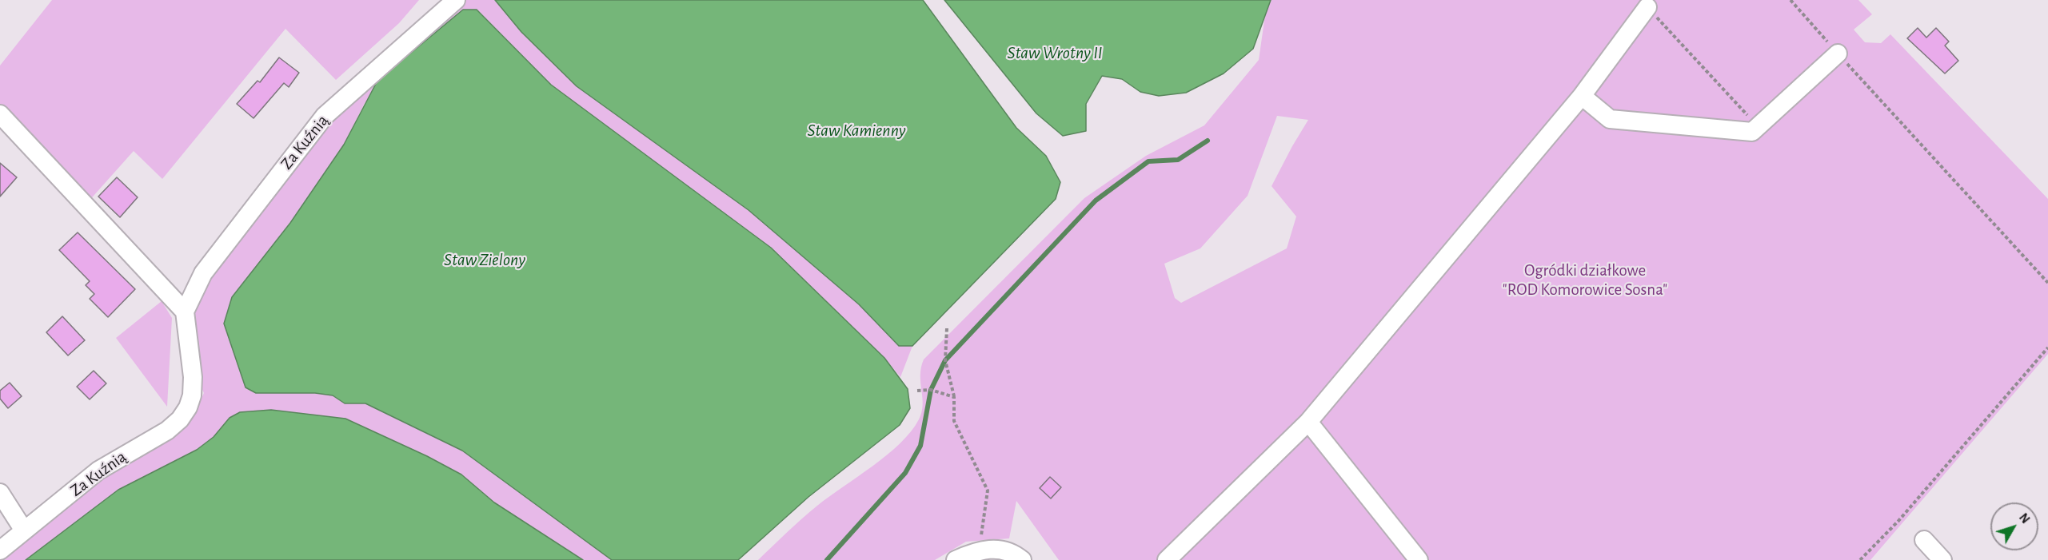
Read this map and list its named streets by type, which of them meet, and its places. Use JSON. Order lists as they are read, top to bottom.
{
  "streets": {
    "street": ["Za Kuźnią"]
  },
  "water": ["Staw Wrotny II", "Staw Kamienny", "Staw Zielony"],
  "parks": ["Ogródki działkowe \"ROD Komorowice Sosna\""],
  "north": "top right"
}
